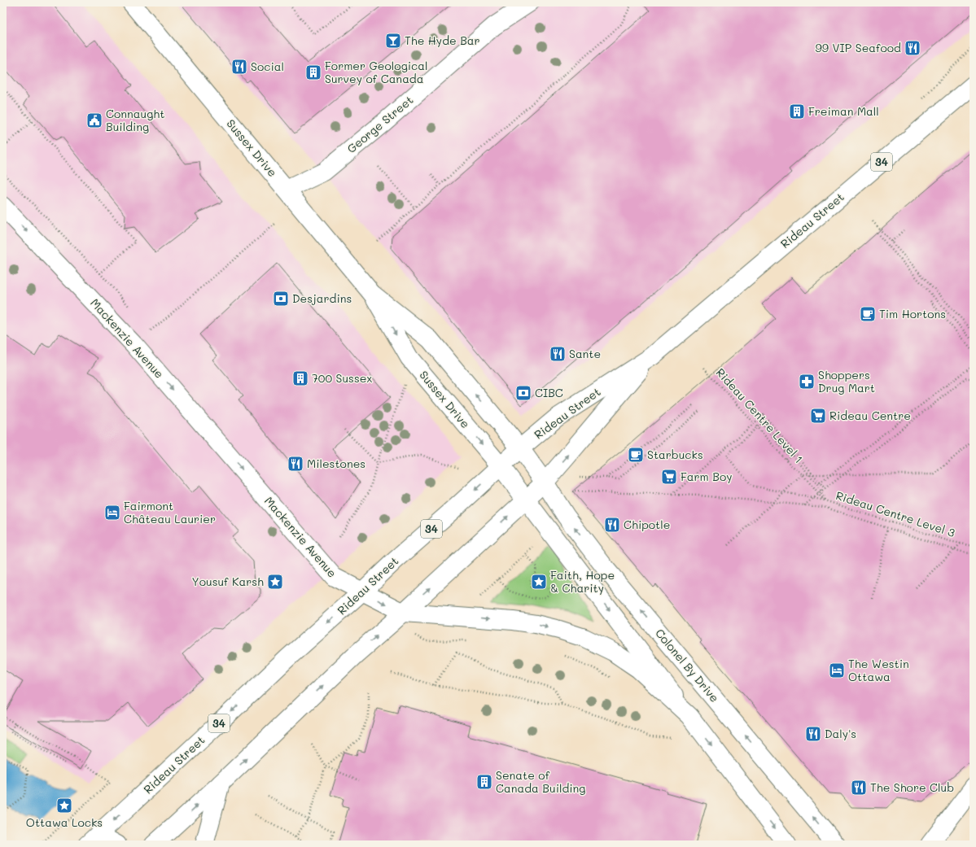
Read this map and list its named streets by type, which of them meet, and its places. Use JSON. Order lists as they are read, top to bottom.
{
  "streets": {
    "main road": [
      "George Street",
      "Sussex Drive",
      "34",
      "Rideau Street",
      "Mackenzie Avenue",
      "Colonel By Drive"
    ],
    "path": ["Rideau Centre Level 1", "Rideau Centre Level 3"]
  },
  "crossings": [
    ["George Street", "Sussex Drive"],
    ["Sussex Drive", "Rideau Street"],
    ["Sussex Drive", "Colonel By Drive"],
    ["Rideau Street", "Mackenzie Avenue"],
    ["Rideau Street", "Colonel By Drive"]
  ],
  "places": {
    "bar": ["The Hyde Bar"],
    "restaurant": [
      "99 VIP Seafood",
      "Social",
      "Sante",
      "Milestones",
      "Chipotle",
      "Daly's",
      "The Shore Club"
    ],
    "building": [
      "Former Geological Survey of Canada",
      "Freiman Mall",
      "700 Sussex",
      "Senate of Canada Building"
    ],
    "public building": ["Connaught Building"],
    "bank": ["Desjardins", "CIBC"],
    "cafe": ["Tim Hortons", "Starbucks"],
    "pharmacy": ["Shoppers Drug Mart"],
    "supermarket": ["Rideau Centre", "Farm Boy"],
    "hotel": ["Fairmont Château Laurier", "The Westin Ottawa"],
    "place": ["Yousuf Karsh", "Faith, Hope & Charity", "Ottawa Locks"]
  }
}
